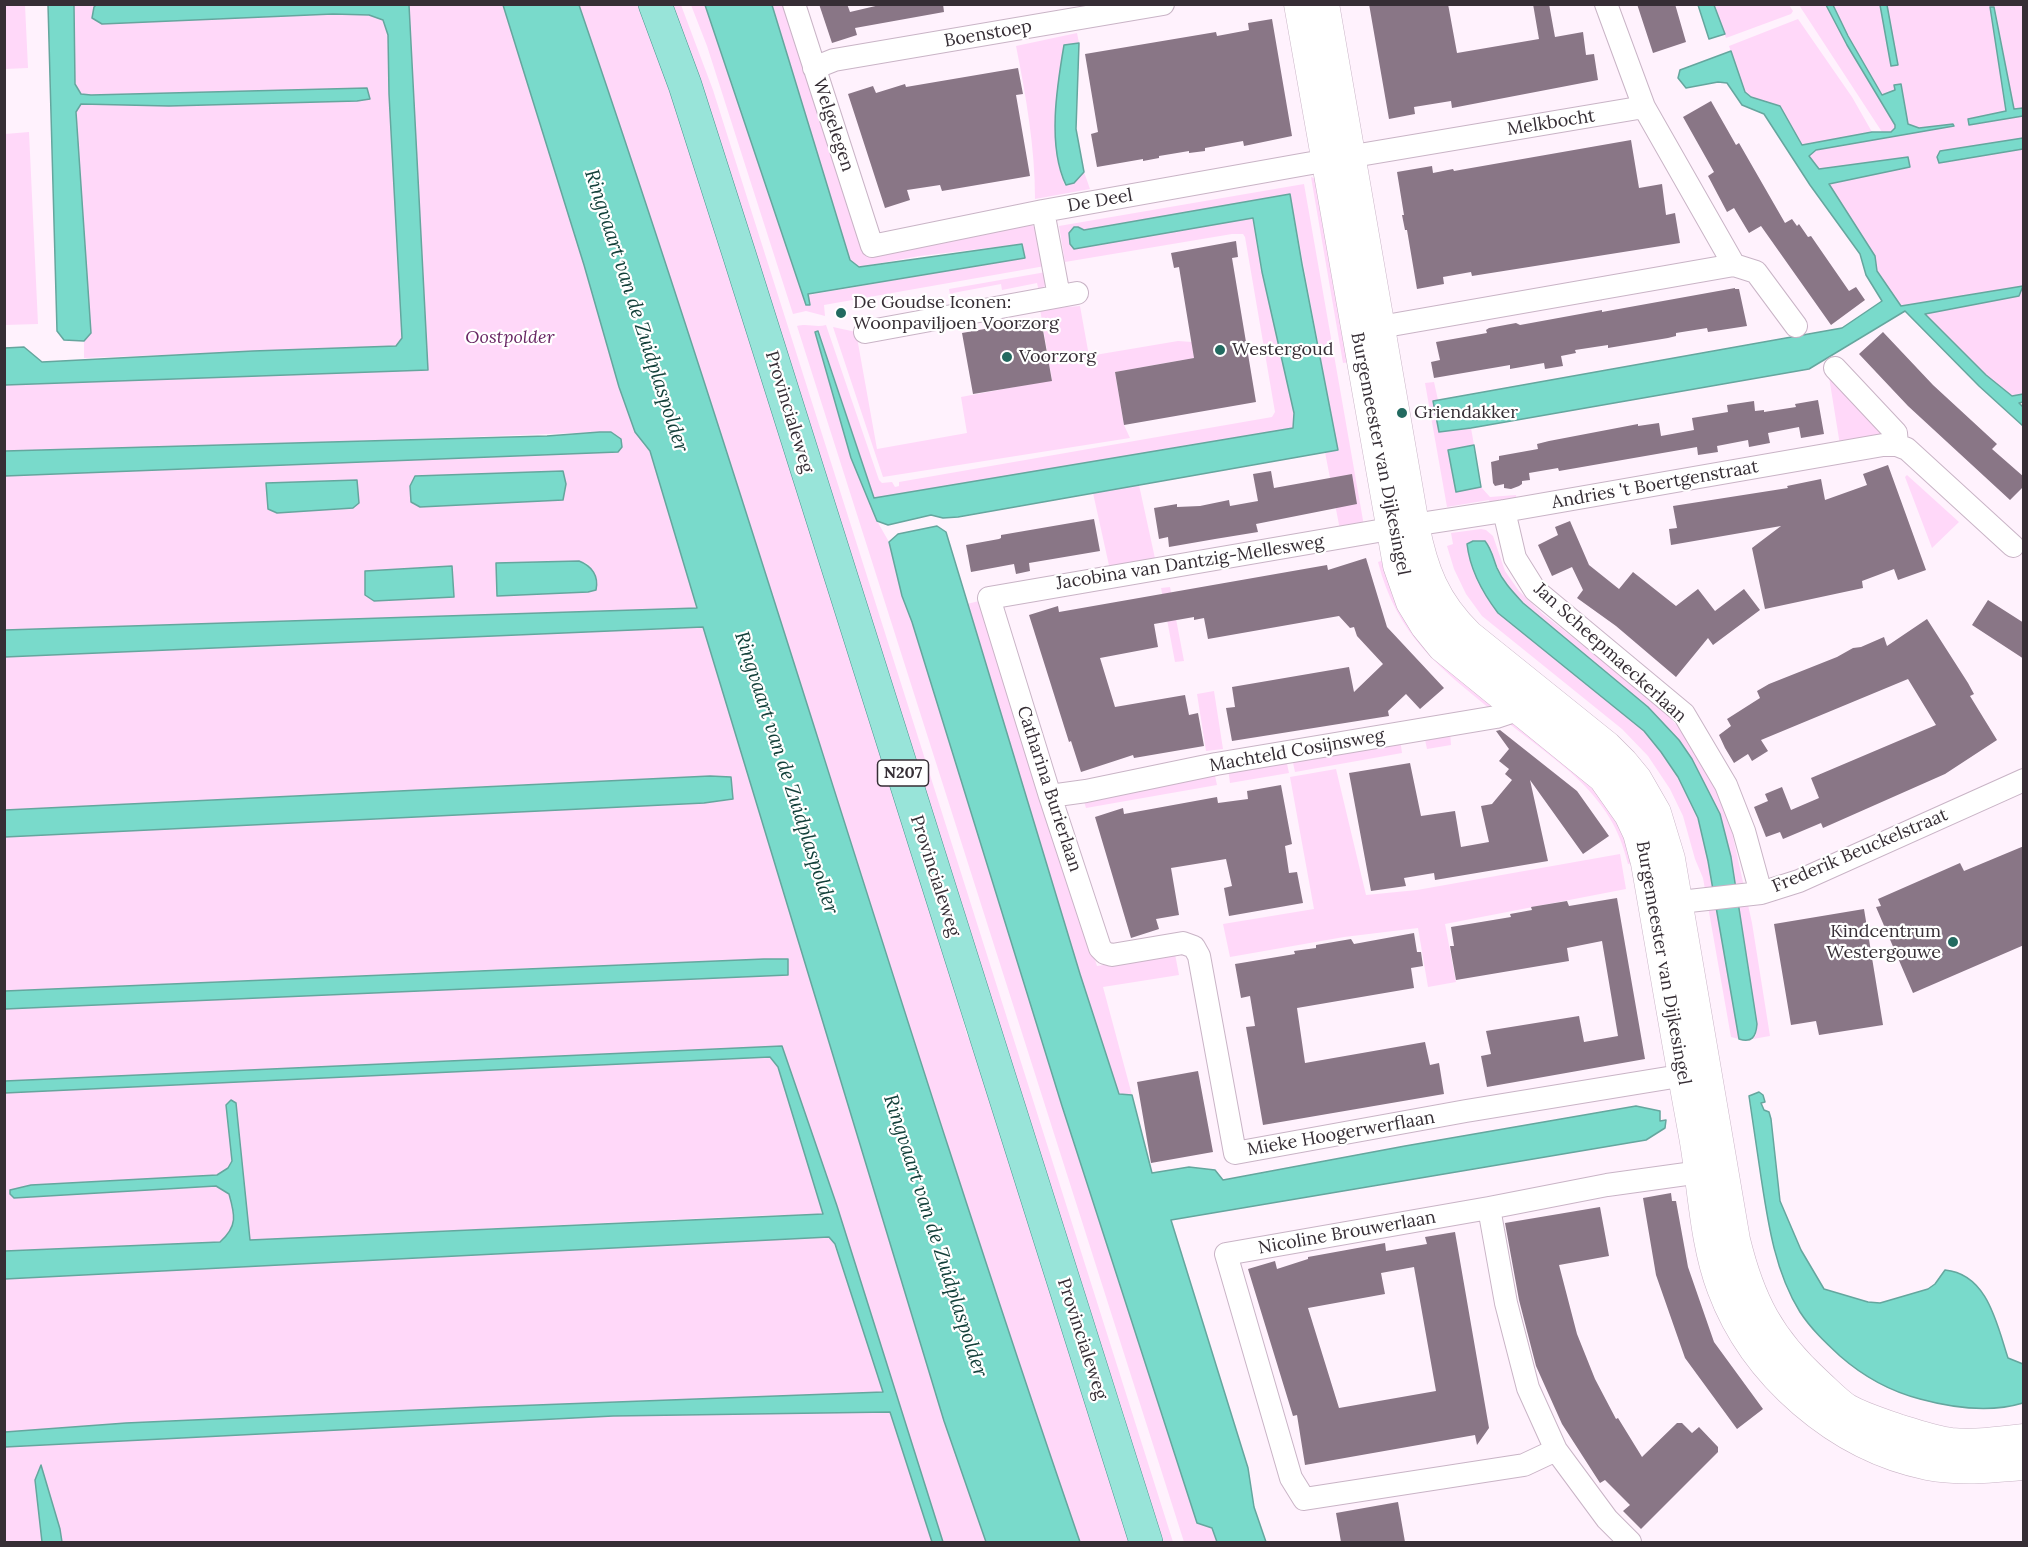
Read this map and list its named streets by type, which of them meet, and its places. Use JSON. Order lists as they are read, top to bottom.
{
  "streets": {
    "main road": ["Provincialeweg", "N207"],
    "street": [
      "Boenstoep",
      "Melkbocht",
      "Welgelegen",
      "De Deel",
      "Burgemeester van Dijkesingel",
      "Andries 't Boertgenstraat",
      "Jacobina van Dantzig-Mellesweg",
      "Jan Scheepmaeckerlaan",
      "Machteld Cosijnsweg",
      "Catharina Burierlaan",
      "Frederik Beuckelstraat",
      "Mieke Hoogerwerflaan",
      "Nicoline Brouwerlaan"
    ]
  },
  "crossings": [
    ["Boenstoep", "Welgelegen"],
    ["Melkbocht", "De Deel"],
    ["Melkbocht", "Burgemeester van Dijkesingel"],
    ["Welgelegen", "De Deel"],
    ["De Deel", "Burgemeester van Dijkesingel"],
    ["Burgemeester van Dijkesingel", "Andries 't Boertgenstraat"],
    ["Burgemeester van Dijkesingel", "Jacobina van Dantzig-Mellesweg"],
    ["Burgemeester van Dijkesingel", "Machteld Cosijnsweg"],
    ["Burgemeester van Dijkesingel", "Frederik Beuckelstraat"],
    ["Burgemeester van Dijkesingel", "Mieke Hoogerwerflaan"],
    ["Burgemeester van Dijkesingel", "Nicoline Brouwerlaan"],
    ["Andries 't Boertgenstraat", "Jacobina van Dantzig-Mellesweg"],
    ["Andries 't Boertgenstraat", "Jan Scheepmaeckerlaan"],
    ["Jacobina van Dantzig-Mellesweg", "Catharina Burierlaan"],
    ["Jan Scheepmaeckerlaan", "Frederik Beuckelstraat"],
    ["Machteld Cosijnsweg", "Catharina Burierlaan"],
    ["Catharina Burierlaan", "Mieke Hoogerwerflaan"]
  ],
  "water": ["Ringvaart van de Zuidplaspolder"],
  "parks": ["Oostpolder"],
  "places": [
    "De Goudse Iconen: Woonpaviljoen Voorzorg",
    "Westergoud",
    "Voorzorg",
    "Griendakker",
    "Kindcentrum Westergouwe"
  ]
}
